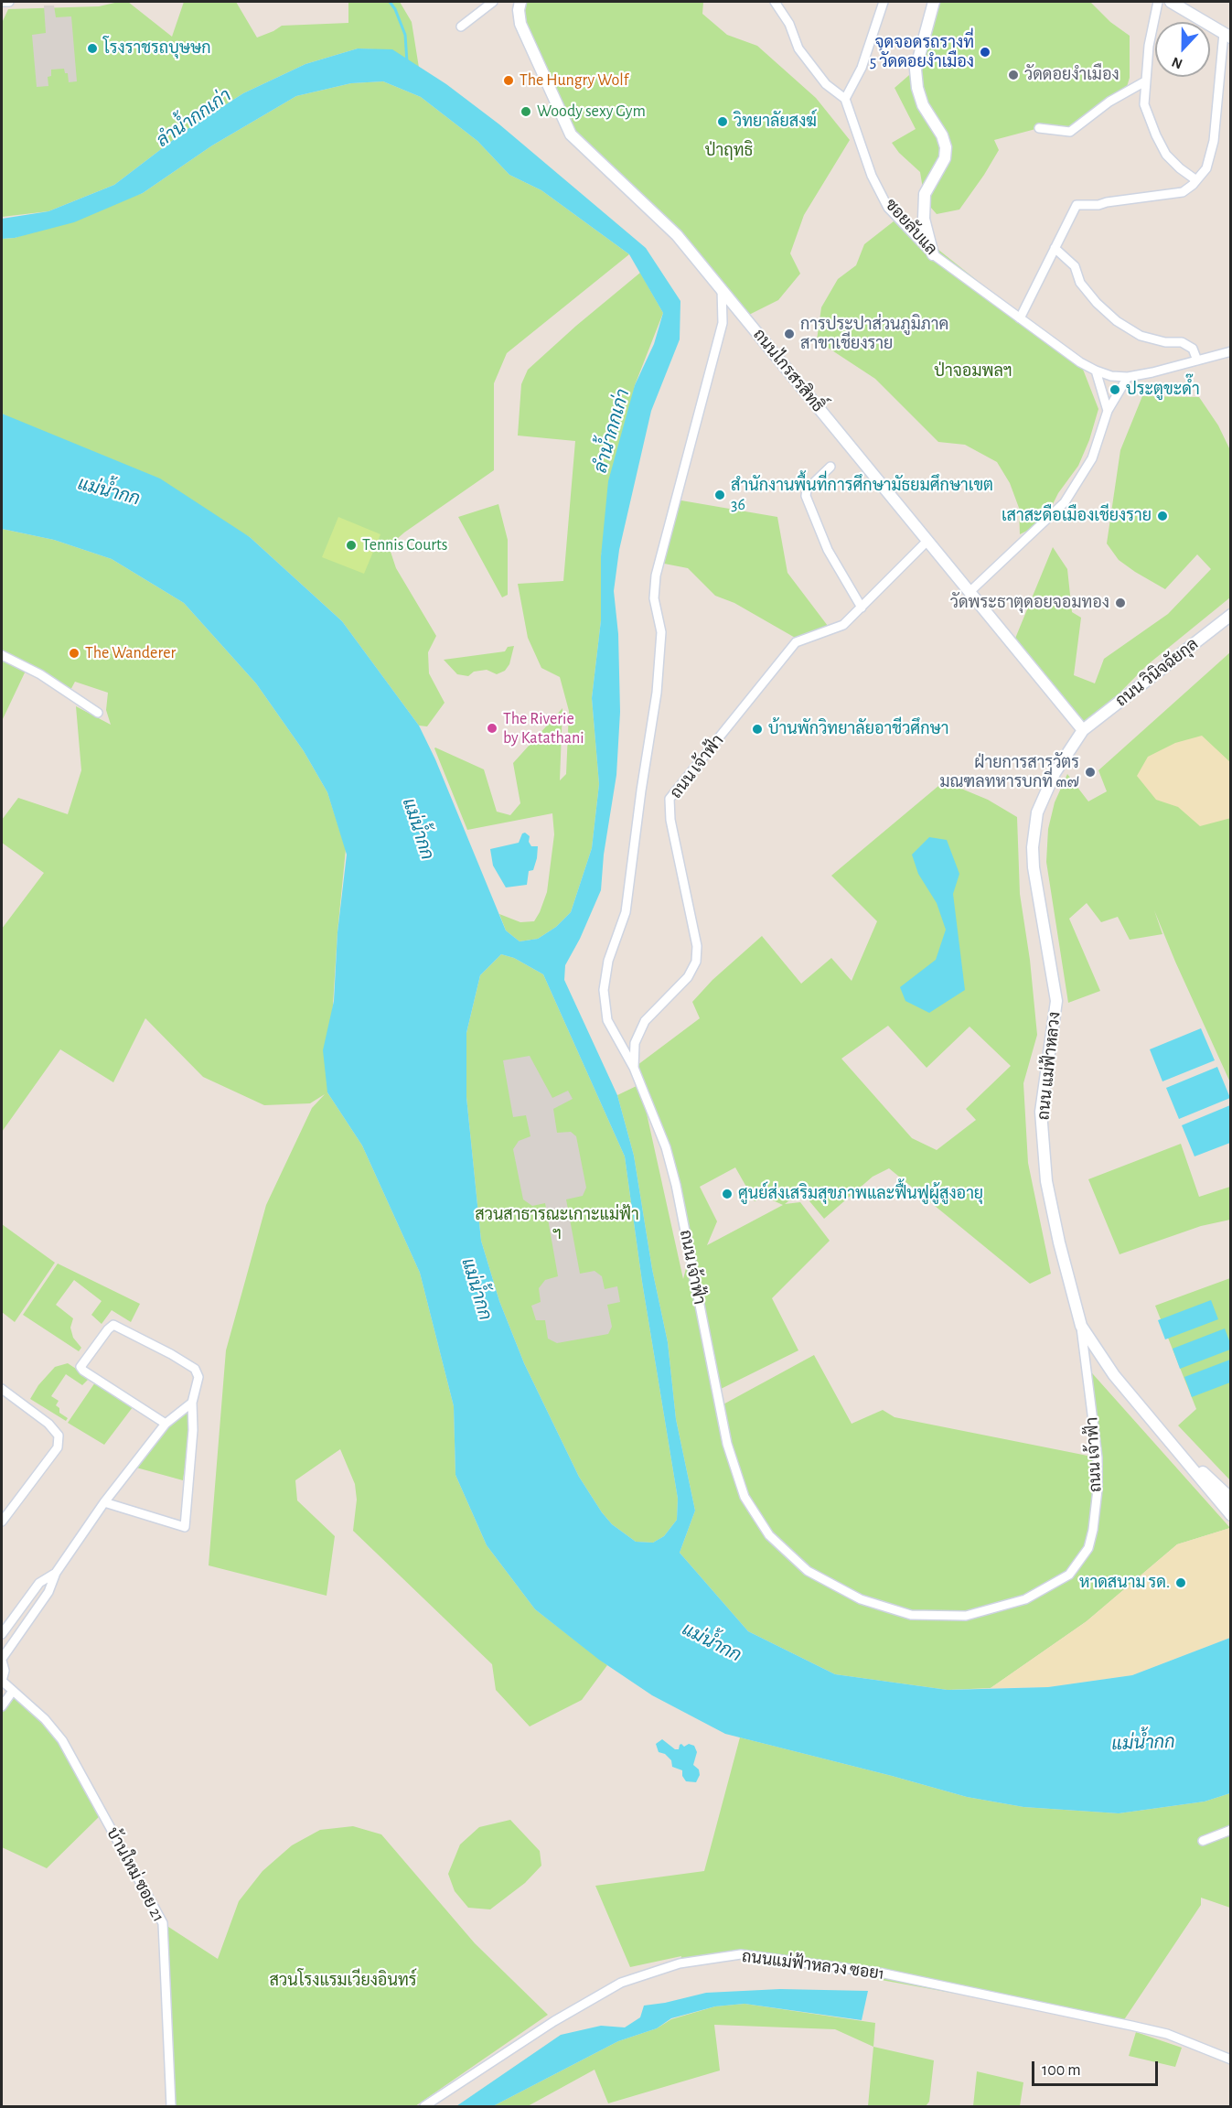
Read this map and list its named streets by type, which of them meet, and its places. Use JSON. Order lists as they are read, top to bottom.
{
  "streets": {
    "street": [
      "ซอยลับแล",
      "ถนนไกรสรสิทธิ์",
      "ถนน วินิจฉัยกุล",
      "ถนน เจ้าฟ้า",
      "ถนน แม่ฟ้าหลวง",
      "บ้านใหม่ ซอย 21",
      "ถนนแม่ฟ้าหลวง ซอย1"
    ]
  },
  "crossings": [
    ["ถนนไกรสรสิทธิ์", "ถนน วินิจฉัยกุล"],
    ["ถนนไกรสรสิทธิ์", "ถนน เจ้าฟ้า"],
    ["ถนนไกรสรสิทธิ์", "ถนน แม่ฟ้าหลวง"],
    ["ถนน วินิจฉัยกุล", "ถนน แม่ฟ้าหลวง"],
    ["ถนน เจ้าฟ้า", "ถนน แม่ฟ้าหลวง"]
  ],
  "water": ["ลำน้ำกกเก่า", "แม่น้ำกก"],
  "parks": [
    "ป่าฤทธิ",
    "ป่าจอมพลฯ",
    "สวนสาธารณะเกาะแม่ฟ้า ฯ",
    "สวนโรงแรมเวียงอินทร์"
  ],
  "places": [
    "โรงราชรถบุษษก",
    "จุดจอดรถรางที่ 5 วัดดอยงำเมือง",
    "วัดดอยงำเมือง",
    "The Hungry Wolf",
    "Woody sexy Gym",
    "วิทยาลัยสงฆ์",
    "การประปาส่วนภูมิภาค สาขาเชียงราย",
    "ประตูขะด๊ำ",
    "สำนักงานพื้นที่การศึกษามัธยมศึกษาเขต 36",
    "เสาสะดือเมืองเชียงราย",
    "Tennis Courts",
    "วัดพระธาตุดอยจอมทอง",
    "The Wanderer",
    "The Riverie by Katathani",
    "บ้านพักวิทยาลัยอาชีวศึกษา",
    "ฝ่ายการสารวัตร มณฑลทหารบกที่ ๓๗",
    "ศูนย์ส่งเสริมสุขภาพและฟื้นฟูผู้สูงอายุ",
    "หาดสนาม รด."
  ],
  "scale_bar": "100 m",
  "north": "bottom"
}
